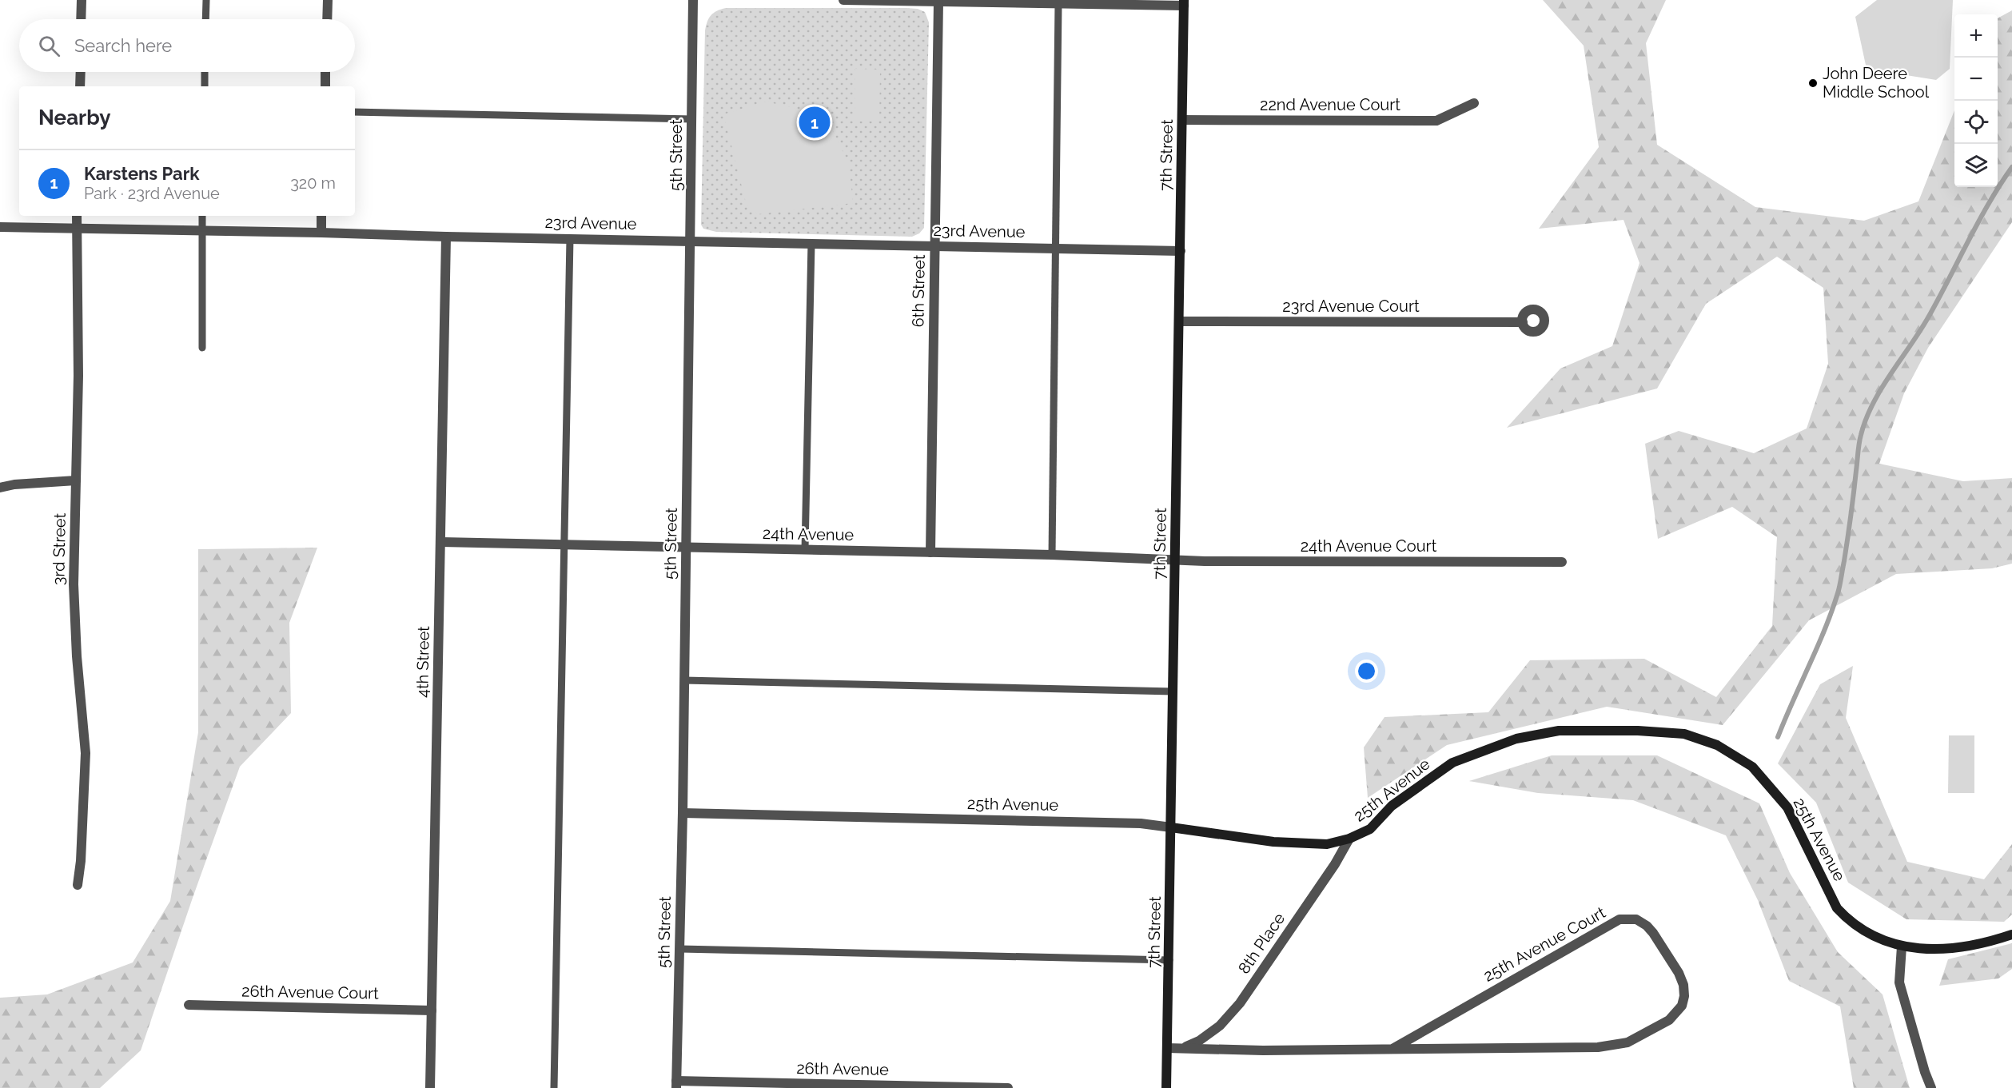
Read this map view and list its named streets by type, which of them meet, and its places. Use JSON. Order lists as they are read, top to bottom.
{
  "streets": {
    "street": [
      "22nd Avenue Court",
      "5th Street",
      "7th Street",
      "23rd Avenue",
      "6th Street",
      "23rd Avenue Court",
      "24th Avenue",
      "24th Avenue Court",
      "3rd Street",
      "4th Street",
      "25th Avenue",
      "8th Place",
      "25th Avenue Court",
      "26th Avenue Court",
      "26th Avenue"
    ]
  },
  "crossings": [
    ["22nd Avenue Court", "7th Street"],
    ["5th Street", "23rd Avenue"],
    ["5th Street", "24th Avenue"],
    ["5th Street", "25th Avenue"],
    ["5th Street", "26th Avenue"],
    ["7th Street", "23rd Avenue"],
    ["7th Street", "23rd Avenue Court"],
    ["7th Street", "24th Avenue"],
    ["7th Street", "24th Avenue Court"],
    ["7th Street", "25th Avenue"],
    ["7th Street", "25th Avenue Court"],
    ["23rd Avenue", "6th Street"],
    ["23rd Avenue", "3rd Street"],
    ["23rd Avenue", "4th Street"],
    ["6th Street", "24th Avenue"],
    ["24th Avenue", "24th Avenue Court"],
    ["24th Avenue", "4th Street"],
    ["4th Street", "26th Avenue Court"],
    ["25th Avenue", "8th Place"],
    ["8th Place", "25th Avenue Court"]
  ],
  "places": ["John Deere Middle School"],
  "page": {
    "map_buttons": ["+", "−"],
    "search": "Search here",
    "heading": "Nearby",
    "pins": "1",
    "list": [
      {
        "mark": "1",
        "name": "Karstens Park",
        "note": "Park · 23rd Avenue",
        "value": "320 m"
      }
    ]
  }
}
